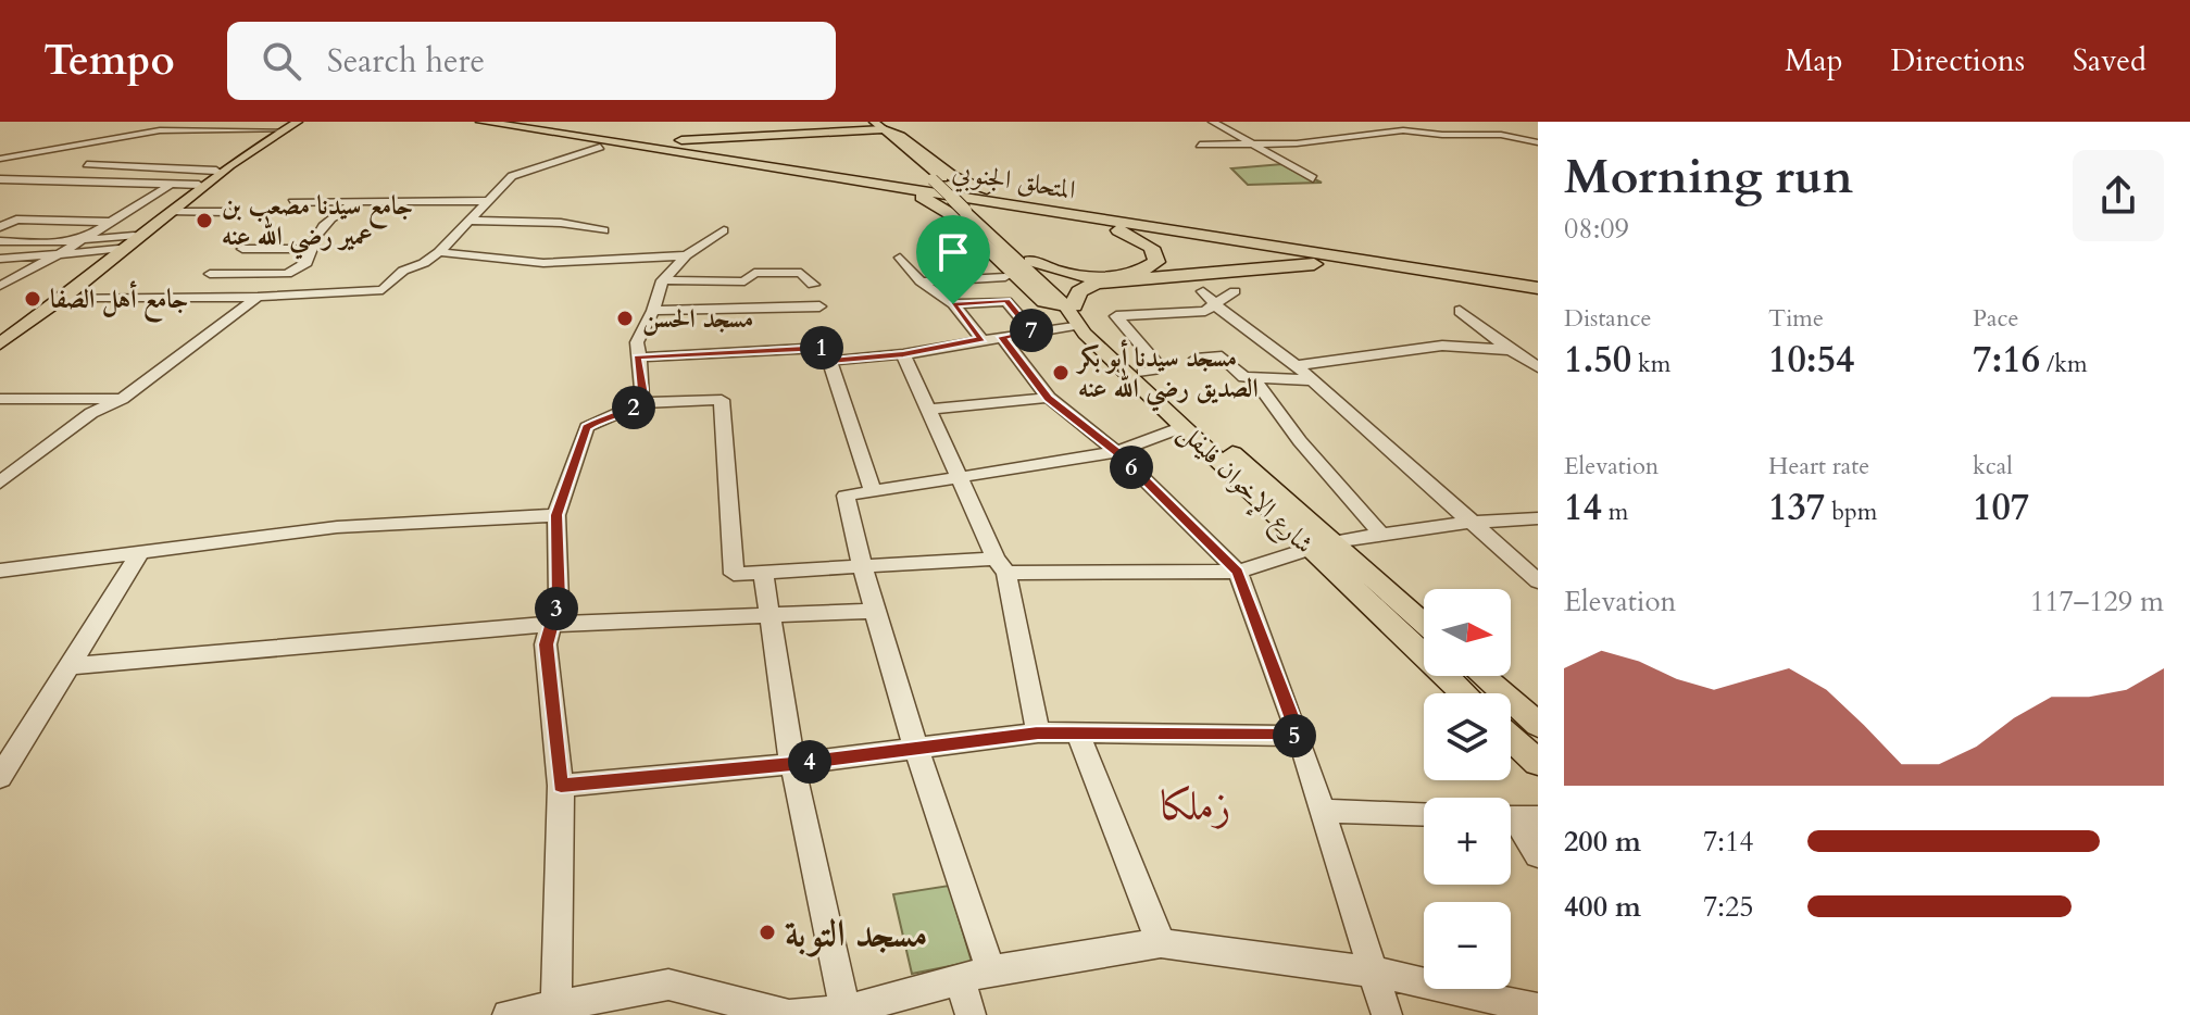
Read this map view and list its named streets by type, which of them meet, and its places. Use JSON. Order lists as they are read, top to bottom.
{
  "streets": {
    "highway": ["المتحلق الجنوبي"],
    "main road": ["شارع الإخوان فليفل"]
  },
  "districts": ["زملكا"],
  "places": [
    "جامع سيدنا مصعب بن عمير رضي الله عنه",
    "جامع أهل الصفا",
    "مسجد الحسن",
    "مسجد سيدنا أبو بكر الصديق رضي الله عنه",
    "مسجد التوبة"
  ],
  "north": "right",
  "page": {
    "header": "Tempo",
    "search": "Search here",
    "nav": ["Map", "Directions", "Saved"],
    "heading": ["Morning run", "08:09"],
    "stats": [
      ["Distance", "1.50 km"],
      ["Time", "10:54"],
      ["Pace", "7:16 /km"],
      ["Elevation", "14 m"],
      ["Heart rate", "137 bpm"],
      ["kcal", "107"]
    ],
    "pins": [
      "7",
      "1",
      "2",
      "6",
      "3",
      "5",
      "4"
    ],
    "chart": ["Elevation", "117–129 m"],
    "map_buttons": ["+", "−"],
    "list": [
      {
        "name": "200 m",
        "note": "7:14"
      },
      {
        "name": "400 m",
        "note": "7:25"
      }
    ]
  }
}
